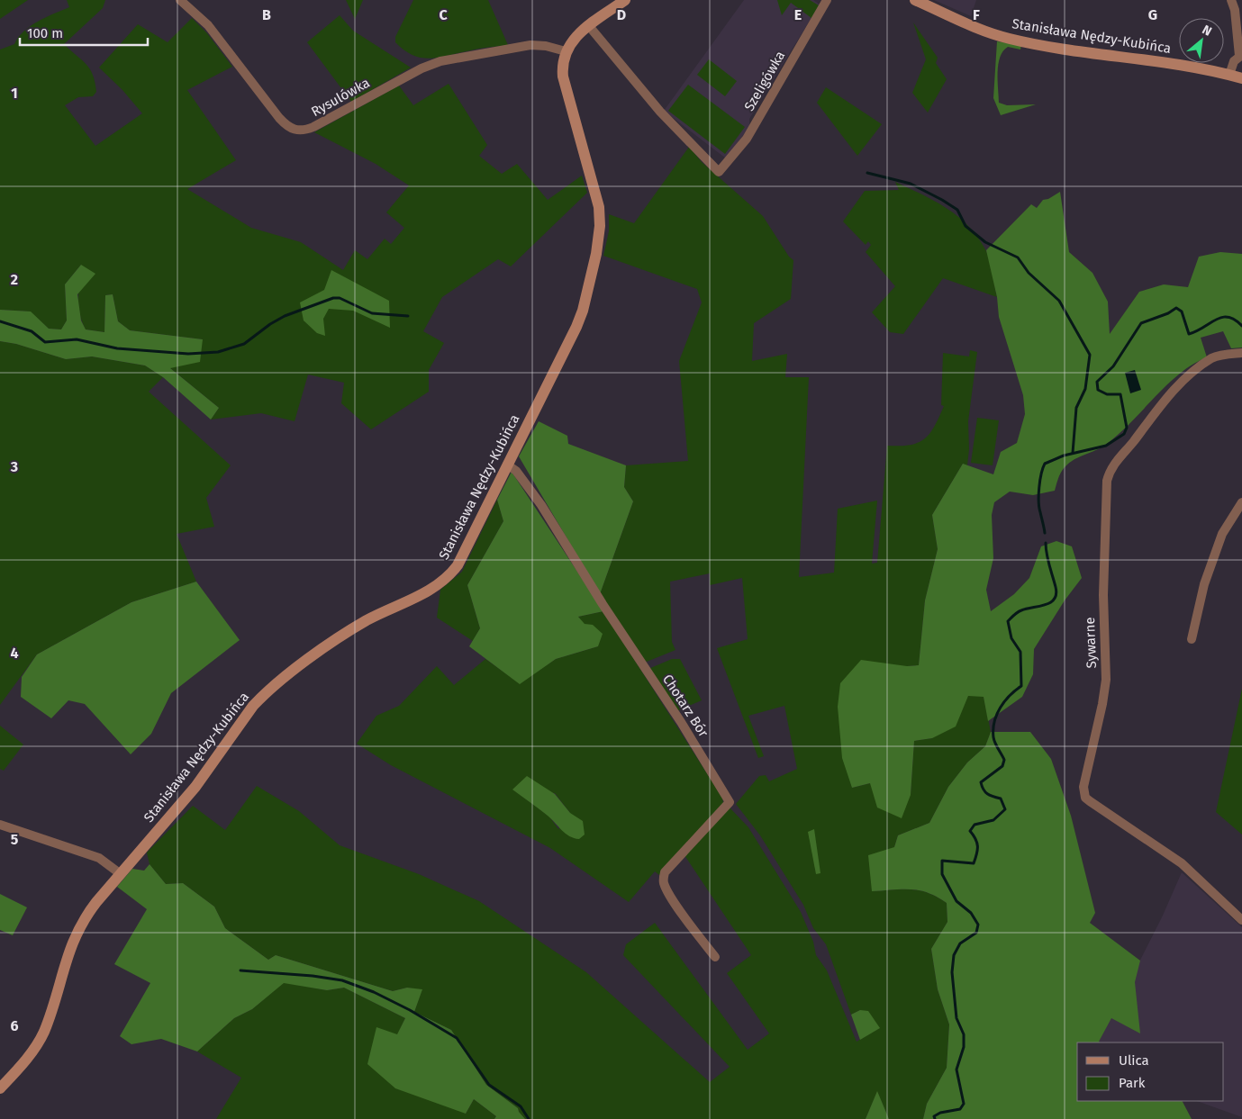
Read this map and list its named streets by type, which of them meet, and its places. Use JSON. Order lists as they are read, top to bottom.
{
  "streets": {
    "street": [
      "Stanisława Nędzy-Kubińca",
      "Szeligówka",
      "Rysulówka",
      "Sywarne",
      "Chotarz Bór"
    ]
  },
  "crossings": [
    ["Stanisława Nędzy-Kubińca", "Rysulówka"],
    ["Stanisława Nędzy-Kubińca", "Chotarz Bór"]
  ],
  "legend": ["Ulica", "Park"],
  "scale_bar": "100 m",
  "north": "top right",
  "grid": {
    "columns": [
      "B",
      "C",
      "D",
      "E",
      "F",
      "G"
    ],
    "rows": [
      "1",
      "2",
      "3",
      "4",
      "5",
      "6"
    ]
  }
}
